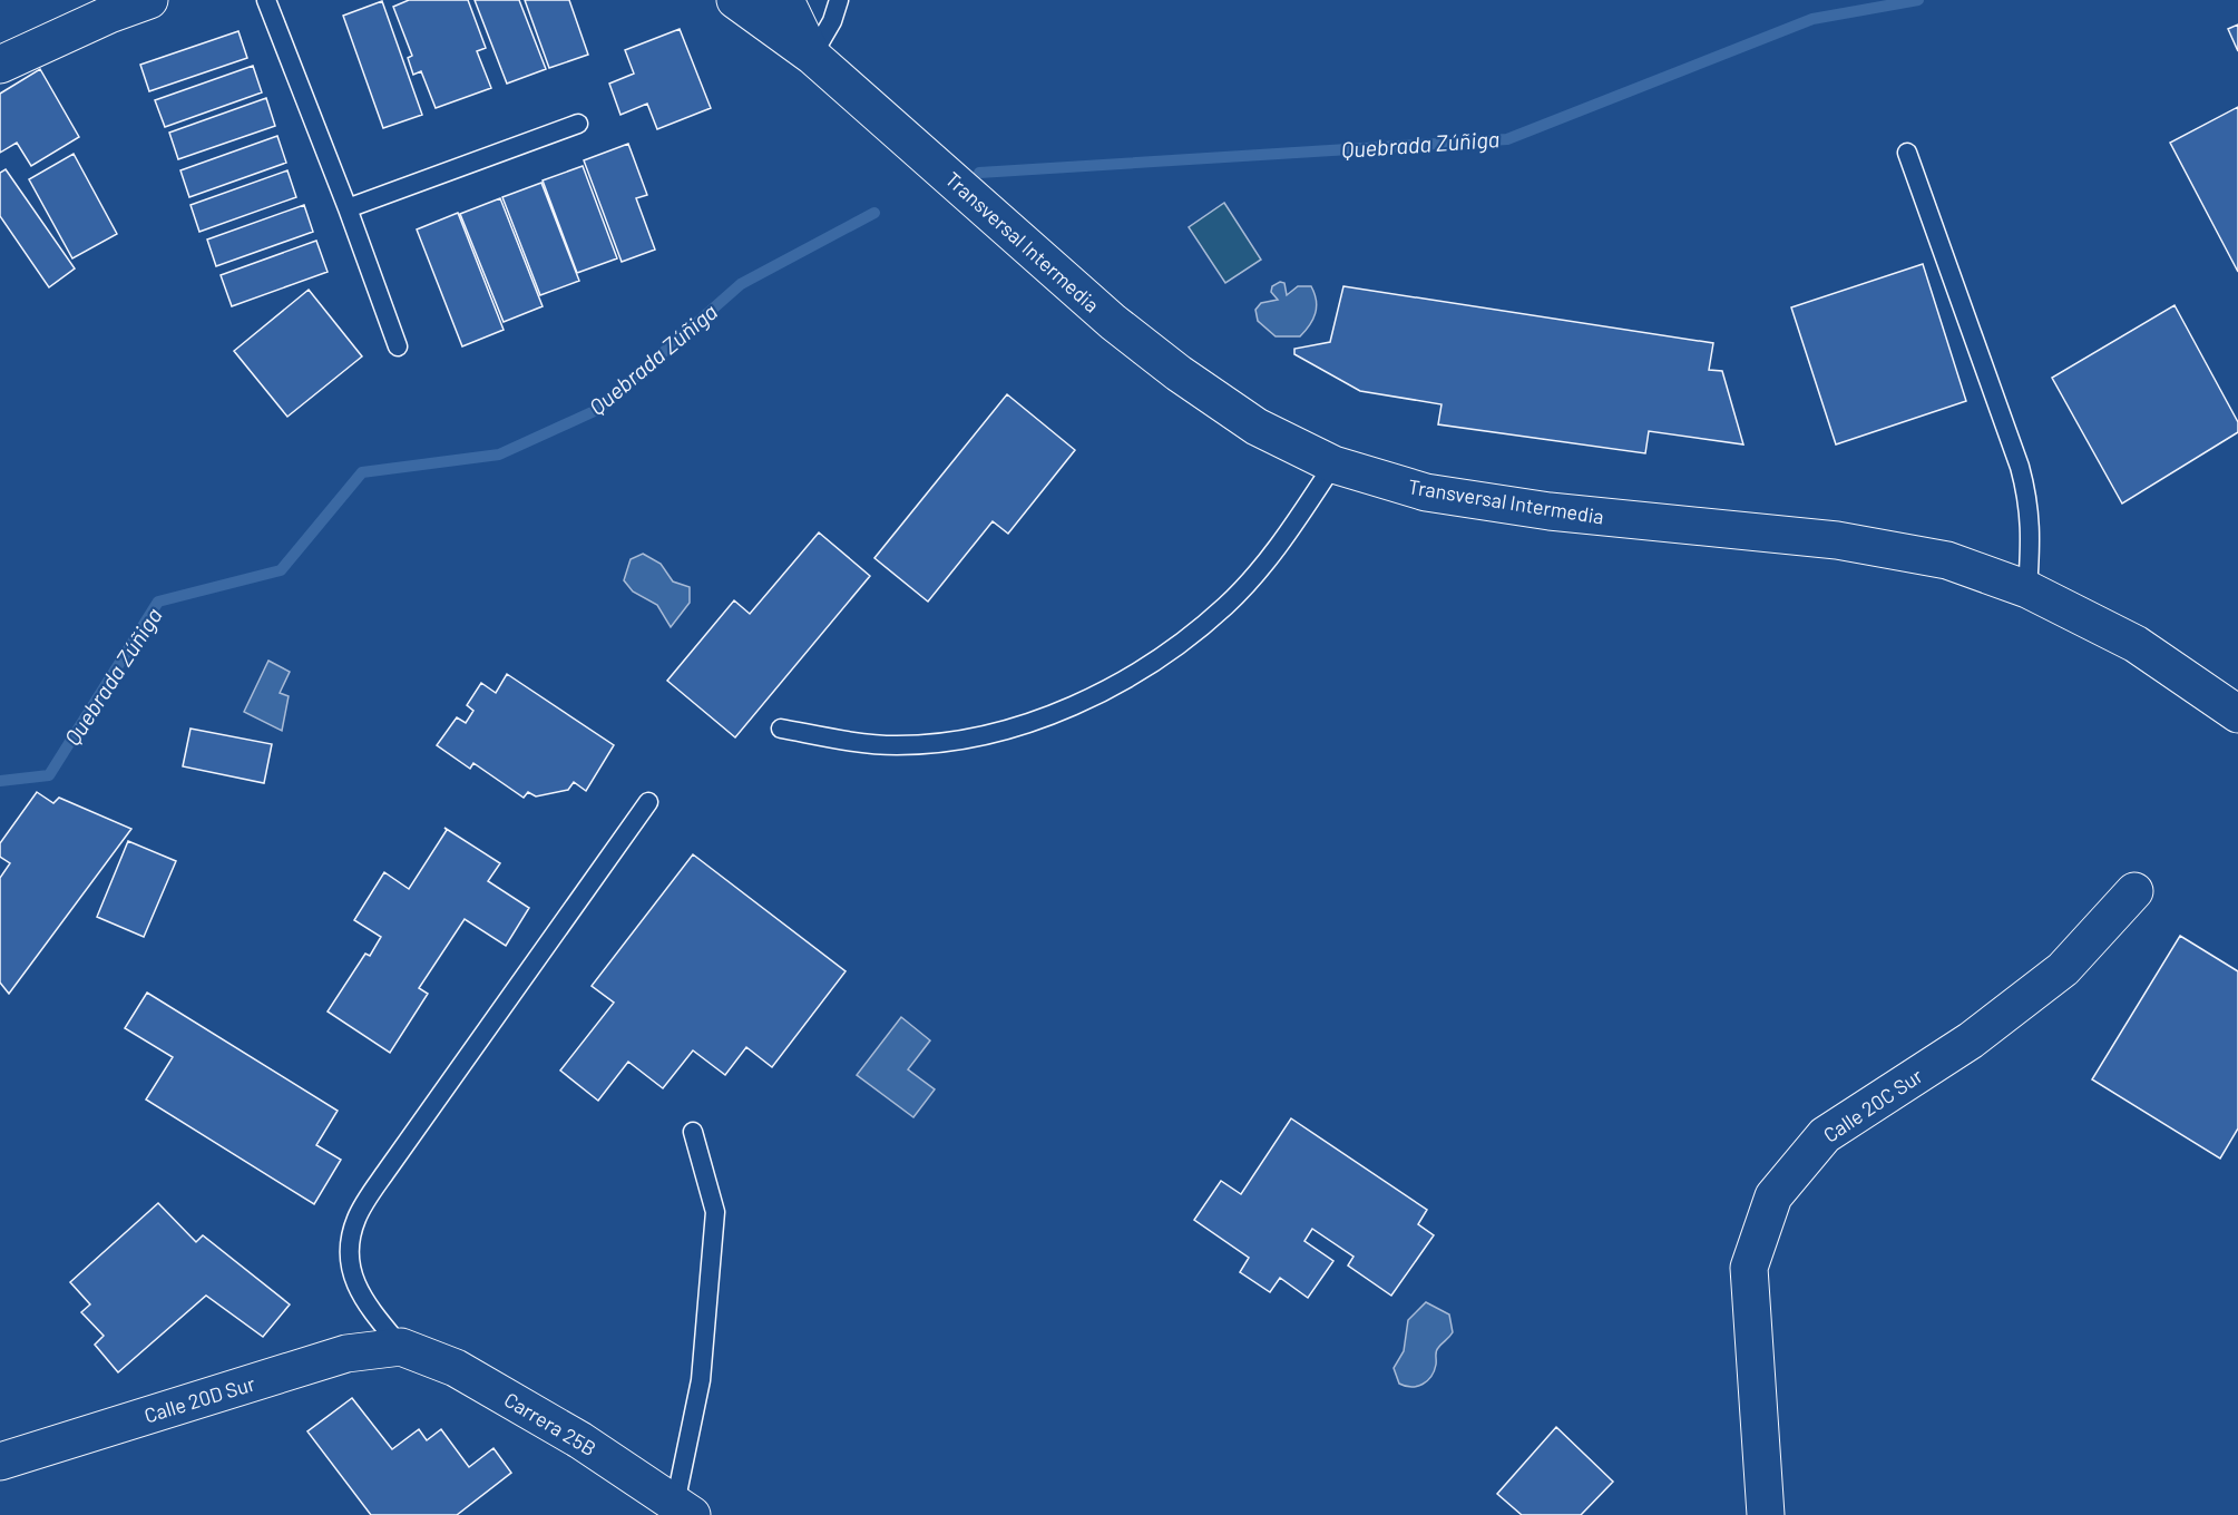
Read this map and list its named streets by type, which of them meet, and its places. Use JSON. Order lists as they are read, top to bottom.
{
  "streets": {
    "street": [
      "Transversal Intermedia",
      "Calle 20C Sur",
      "Calle 20D Sur",
      "Carrera 25B"
    ]
  },
  "crossings": [
    ["Calle 20D Sur", "Carrera 25B"]
  ],
  "water": ["Quebrada Zúñiga"]
}
